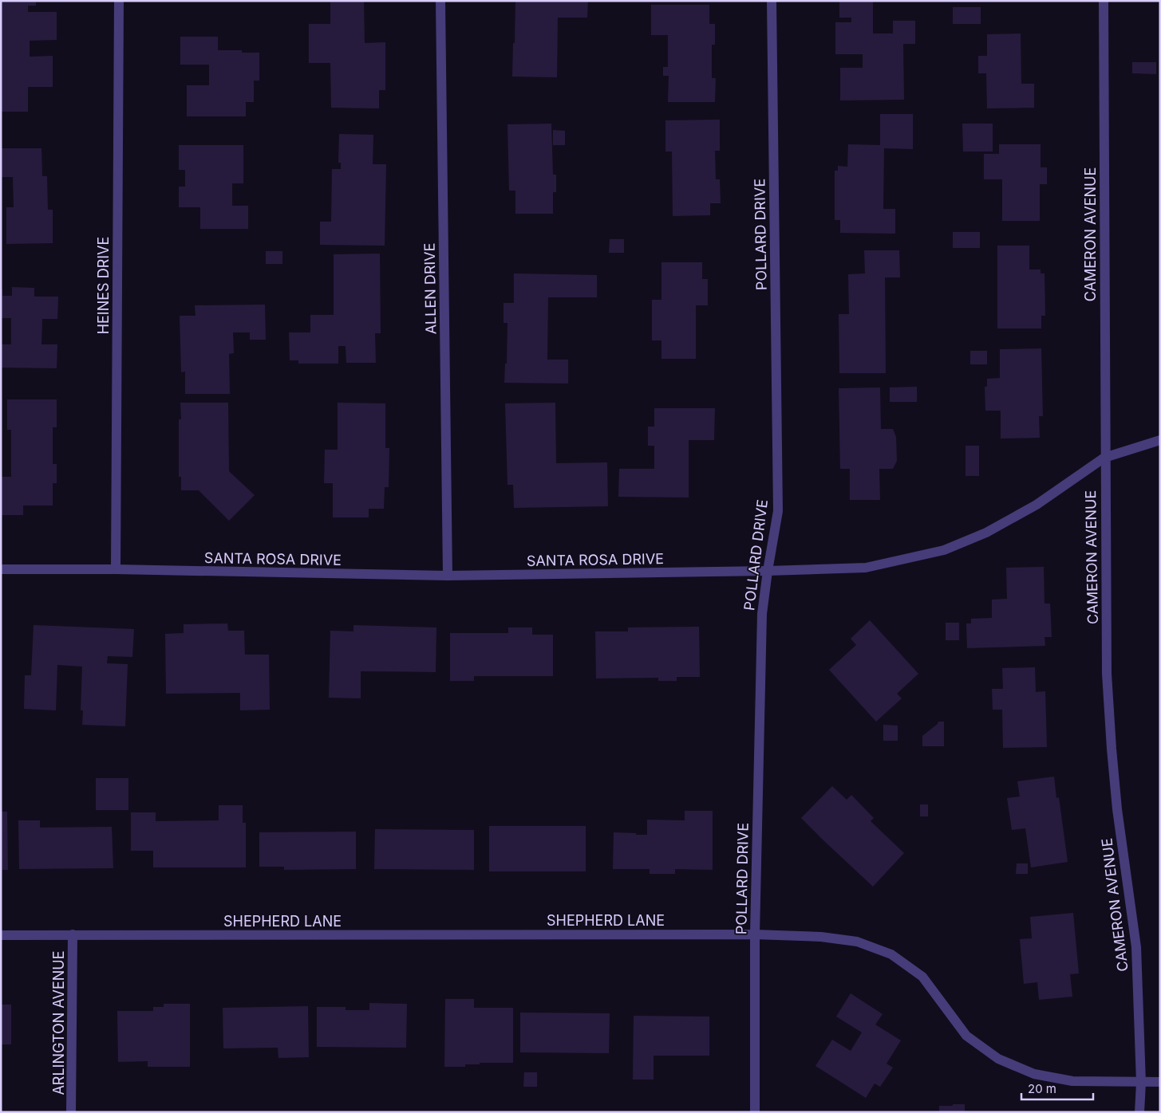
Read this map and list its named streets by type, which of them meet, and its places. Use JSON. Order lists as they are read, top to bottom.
{
  "streets": {
    "street": [
      "POLLARD DRIVE",
      "CAMERON AVENUE",
      "HEINES DRIVE",
      "ALLEN DRIVE",
      "SANTA ROSA DRIVE",
      "SHEPHERD LANE",
      "ARLINGTON AVENUE"
    ]
  },
  "crossings": [
    ["POLLARD DRIVE", "SANTA ROSA DRIVE"],
    ["POLLARD DRIVE", "SHEPHERD LANE"],
    ["CAMERON AVENUE", "SANTA ROSA DRIVE"],
    ["CAMERON AVENUE", "SHEPHERD LANE"],
    ["HEINES DRIVE", "SANTA ROSA DRIVE"],
    ["ALLEN DRIVE", "SANTA ROSA DRIVE"],
    ["SHEPHERD LANE", "ARLINGTON AVENUE"]
  ],
  "scale_bar": "20 m"
}
